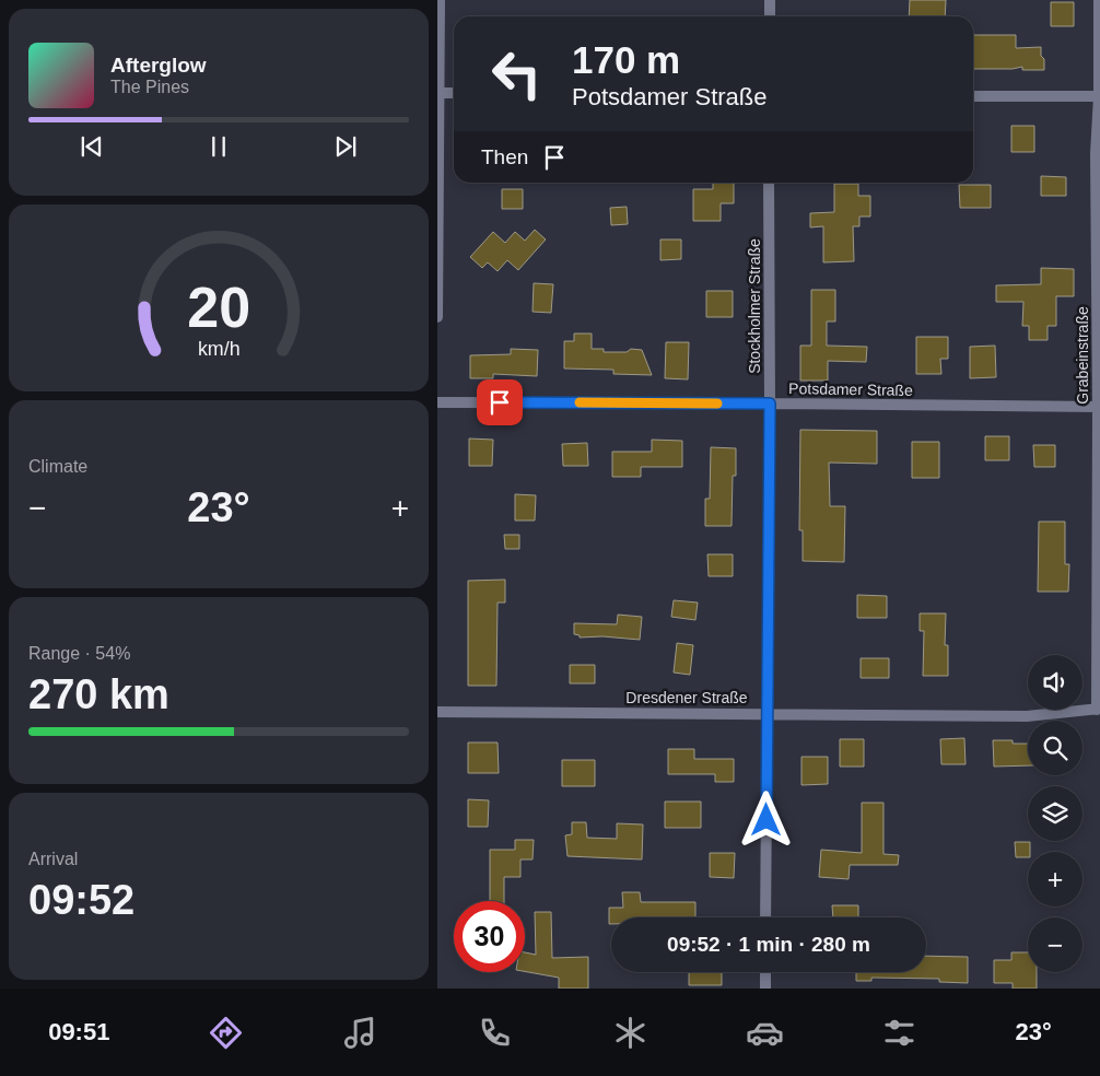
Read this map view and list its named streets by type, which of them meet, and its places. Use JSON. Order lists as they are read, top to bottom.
{
  "streets": {
    "street": [
      "Stockholmer Straße",
      "Grabeinstraße",
      "Potsdamer Straße",
      "Dresdener Straße"
    ]
  },
  "crossings": [
    ["Stockholmer Straße", "Potsdamer Straße"],
    ["Stockholmer Straße", "Dresdener Straße"],
    ["Grabeinstraße", "Potsdamer Straße"],
    ["Grabeinstraße", "Dresdener Straße"]
  ],
  "page": {
    "turn": ["170 m", "Potsdamer Straße"],
    "song": ["Afterglow", "The Pines"],
    "then": "Then",
    "tile": [
      "Climate",
      ["Range · 54%", "270 km"],
      ["Arrival", "09:52"]
    ],
    "heat": ["−", "23°", "+"],
    "map_buttons": ["+", "−"],
    "limit": "30",
    "trip": "09:52 · 1 min · 280 m",
    "tabs": ["09:51", "23°"],
    "gauge": ["20", "km/h"]
  }
}
